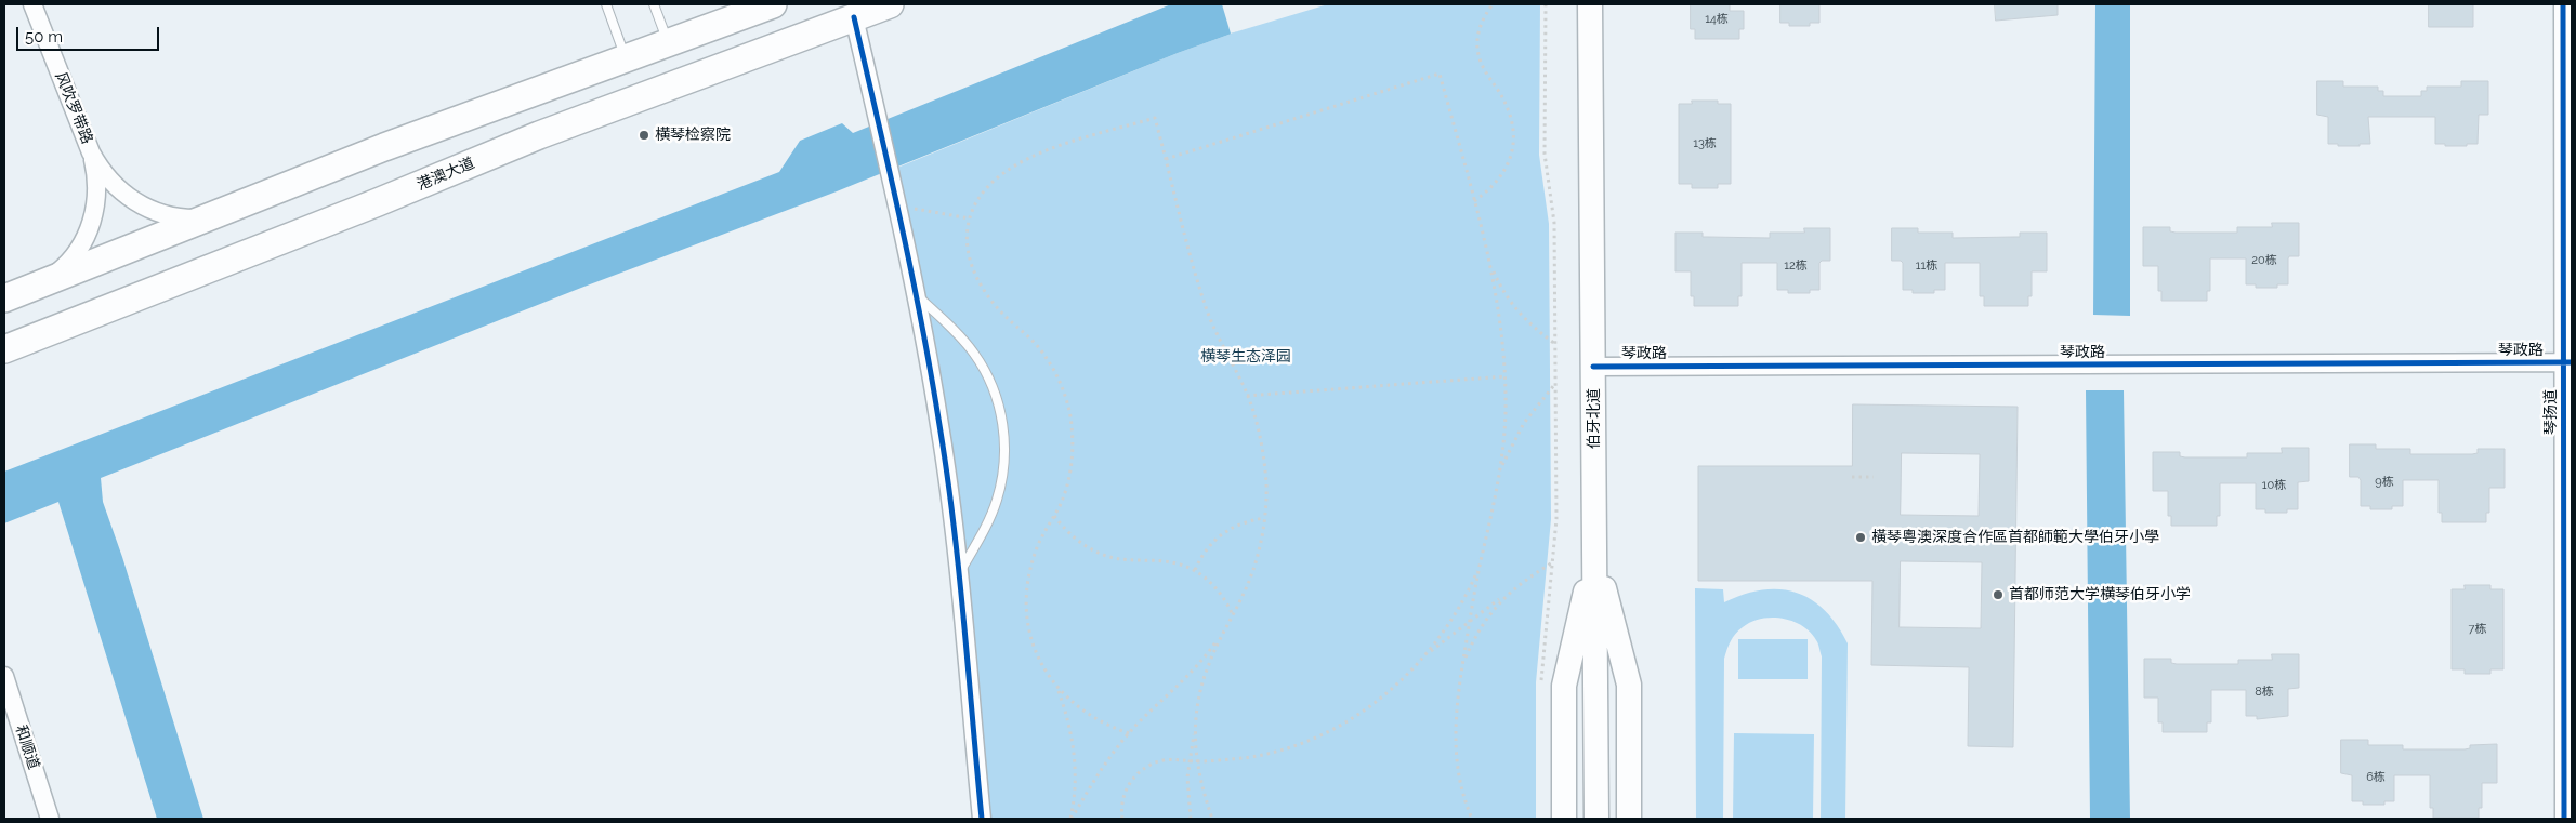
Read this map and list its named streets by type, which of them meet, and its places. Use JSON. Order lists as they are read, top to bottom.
{
  "streets": {
    "main road": ["港澳大道", "伯牙北道"],
    "street": [
      "风吹罗带路",
      "琴政路",
      "琴扬道",
      "和顺道"
    ]
  },
  "crossings": [
    ["琴政路", "琴扬道"],
    ["琴政路", "伯牙北道"]
  ],
  "parks": ["横琴生态泽园"],
  "places": ["横琴检察院", "橫琴粵澳深度合作區首都師範大學伯牙小學", "首都师范大学横琴伯牙小学"],
  "house_numbers": [
    "14栋",
    "13栋",
    "20栋",
    "12栋",
    "11栋",
    "9栋",
    "10栋",
    "7栋",
    "8栋",
    "6栋"
  ],
  "scale_bar": "50 m"
}
